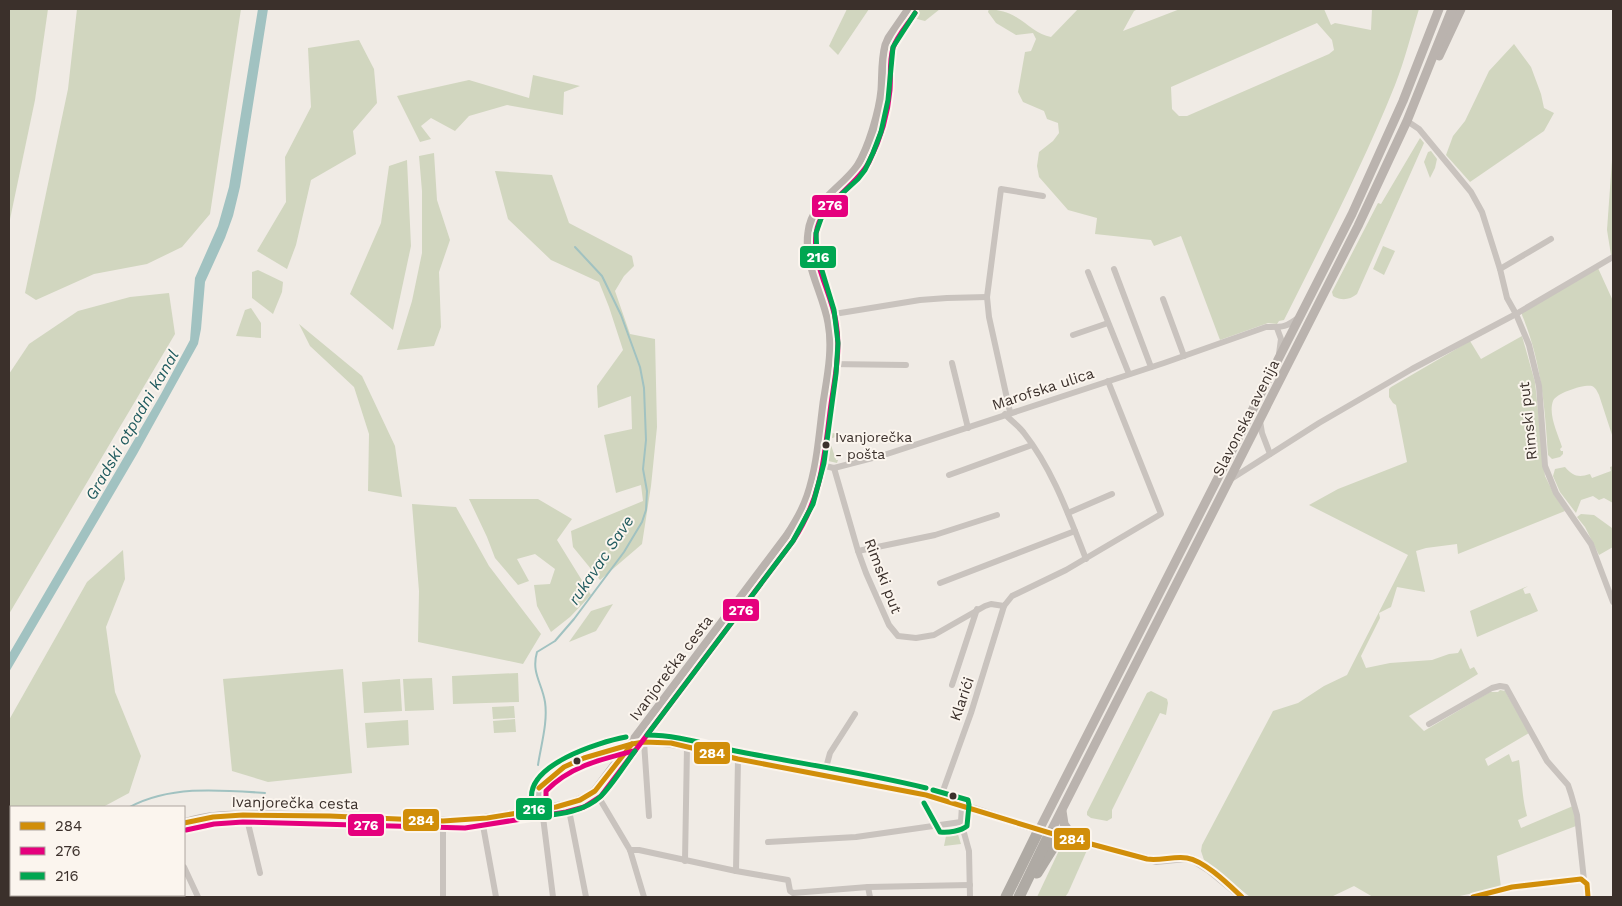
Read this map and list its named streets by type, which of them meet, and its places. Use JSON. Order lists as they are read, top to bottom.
{
  "streets": {
    "main road": ["Slavonska avenija", "Ivanjorečka cesta"],
    "street": ["Marofska ulica", "Rimski put", "Klarići"]
  },
  "crossings": [
    ["Marofska ulica", "Slavonska avenija"],
    ["Marofska ulica", "Rimski put"],
    ["Marofska ulica", "Ivanjorečka cesta"],
    ["Slavonska avenija", "Rimski put"],
    ["Rimski put", "Klarići"]
  ],
  "water": ["Gradski otpadni kanal", "rukavac Save"],
  "places": ["Ivanjorečka - pošta"],
  "lines": ["transit line 276", "transit line 216", "transit line 284"],
  "legend": ["284", "276", "216"]
}
